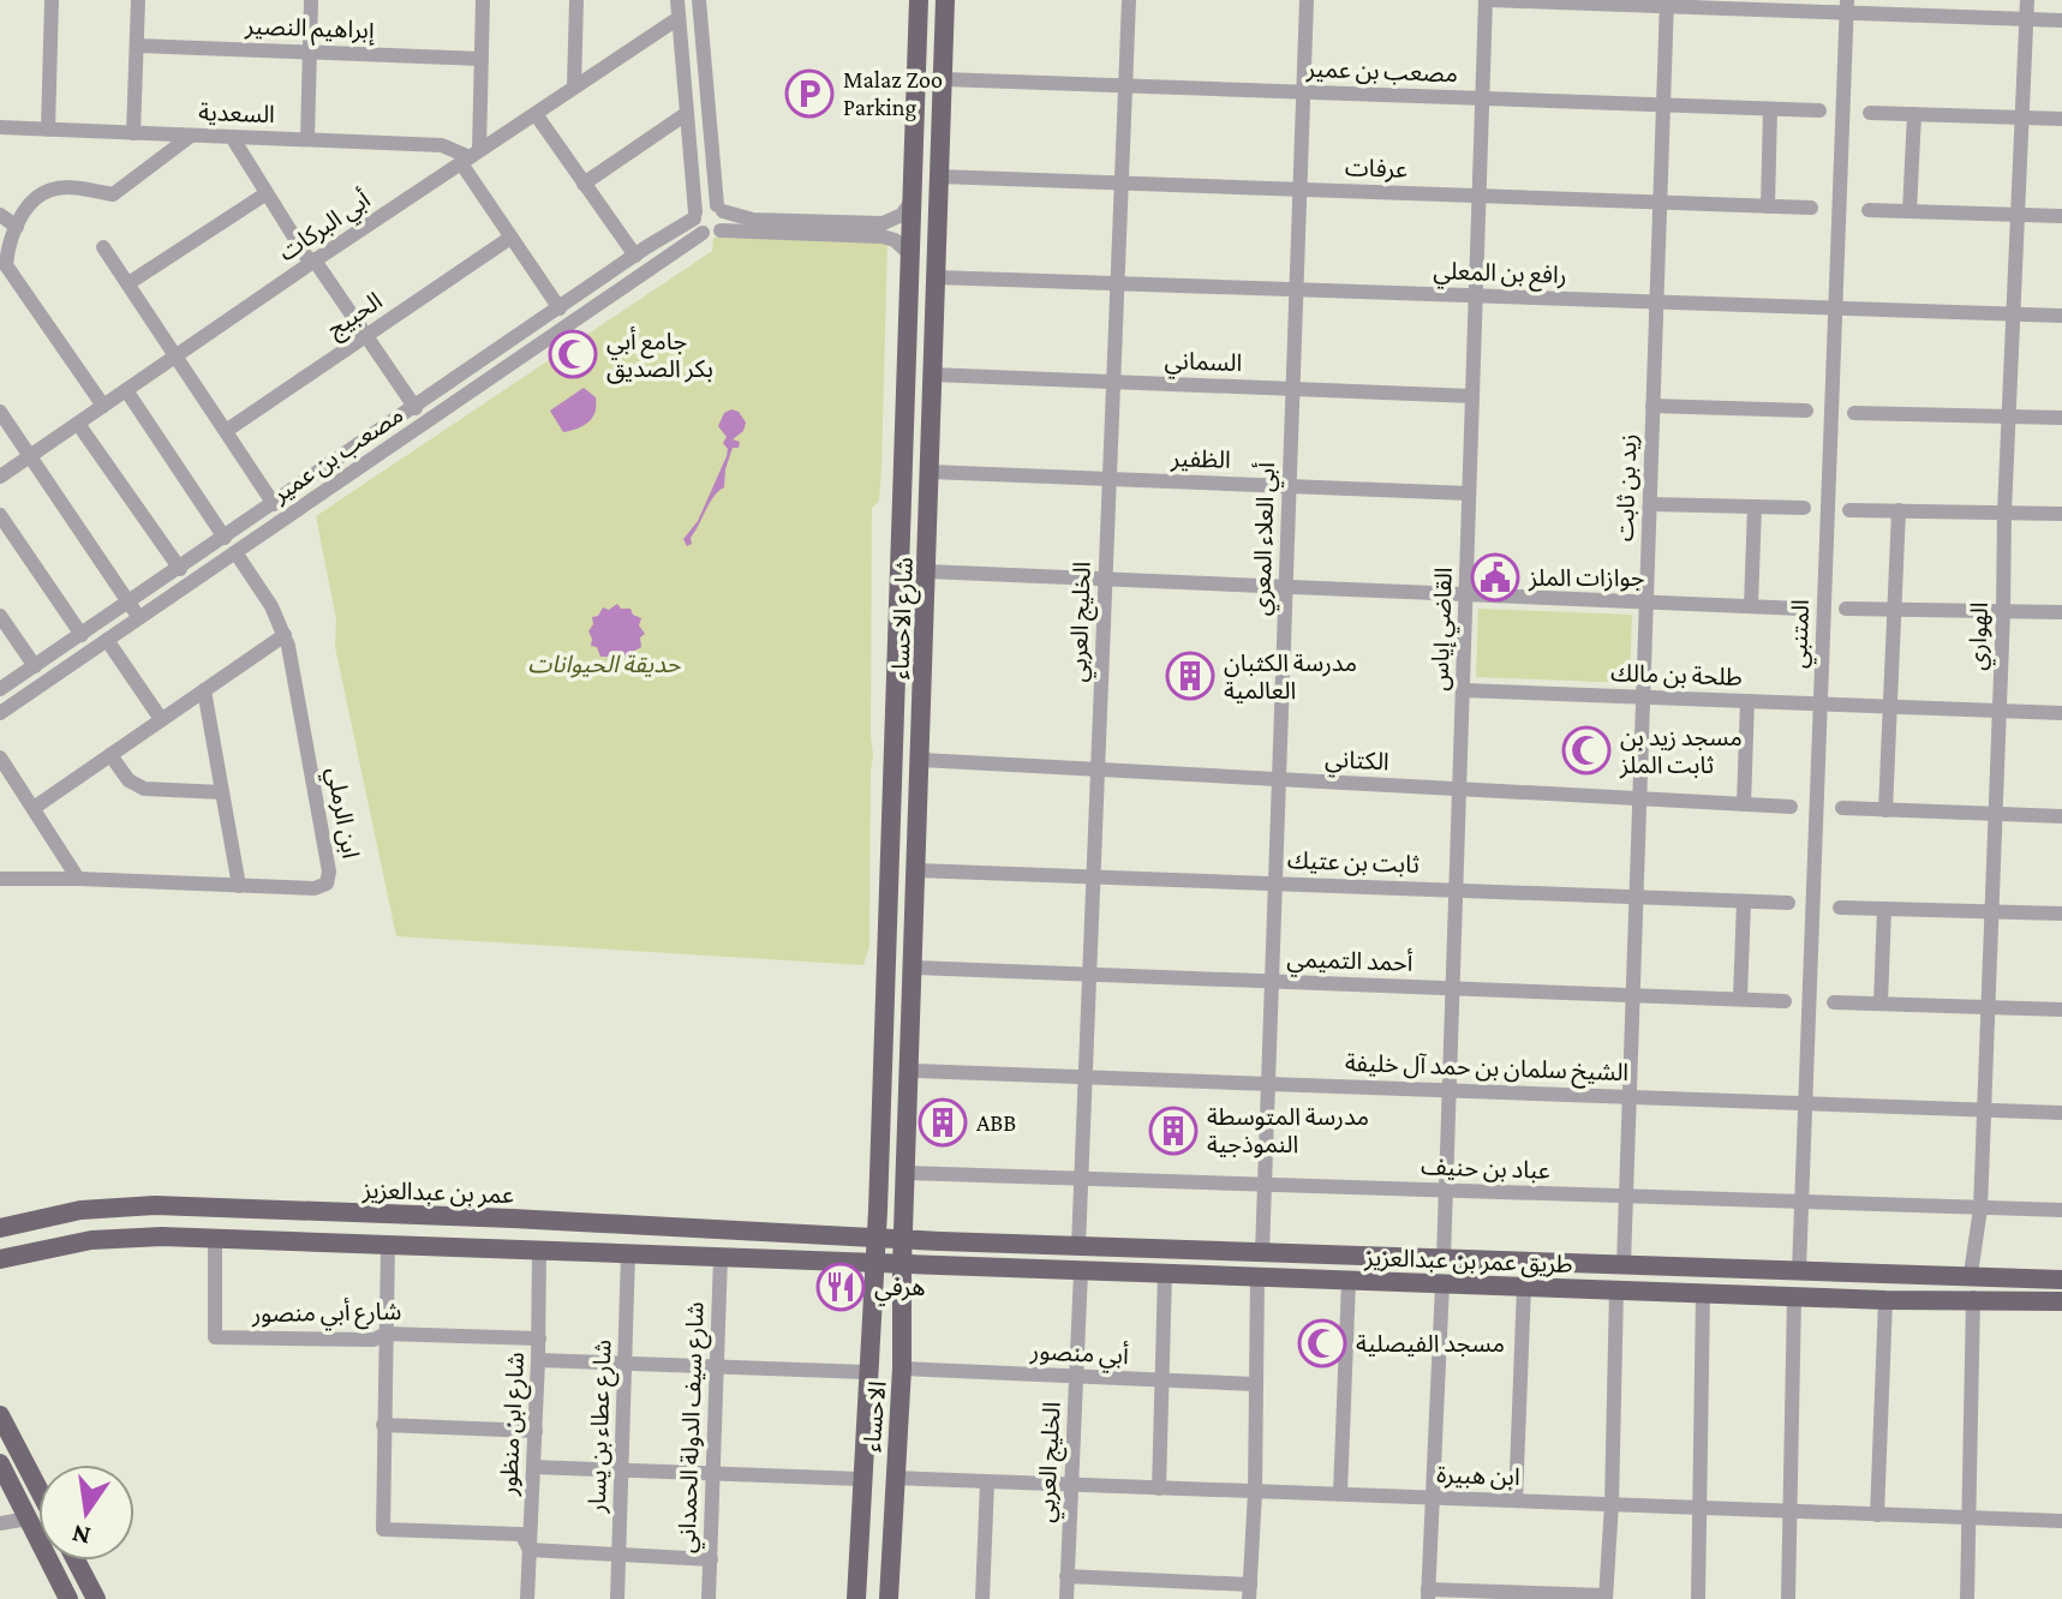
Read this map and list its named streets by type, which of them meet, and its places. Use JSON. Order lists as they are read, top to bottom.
{
  "streets": {
    "main road": [
      "شارع الاحساء",
      "عمر بن عبدالعزيز",
      "طريق عمر بن عبدالعزيز",
      "الاحساء"
    ],
    "street": [
      "إبراهيم النصير",
      "مصعب بن عمير",
      "السعدية",
      "عرفات",
      "أبي البركات",
      "رافع بن المعلي",
      "الحبيج",
      "السماني",
      "الظفير",
      "زيد بن ثابت",
      "أبي العلاء المعري",
      "الخليج العربي",
      "القاضي إياس",
      "المتنبي",
      "الهواري",
      "طلحة بن مالك",
      "الكتاني",
      "ابن الرملي",
      "ثابت بن عتيك",
      "أحمد التميمي",
      "الشيخ سلمان بن حمد آل خليفة",
      "عباد بن حنيف",
      "شارع أبي منصور",
      "أبي منصور",
      "شارع ابن منظور",
      "شارع عطاء بن يسار",
      "شارع سيف الدولة الحمداني",
      "ابن هبيرة"
    ]
  },
  "crossings": [
    ["مصعب بن عمير", "زيد بن ثابت"],
    ["مصعب بن عمير", "أبي العلاء المعري"],
    ["مصعب بن عمير", "شارع الاحساء"],
    ["مصعب بن عمير", "الخليج العربي"],
    ["مصعب بن عمير", "القاضي إياس"],
    ["مصعب بن عمير", "ابن الرملي"],
    ["السعدية", "أبي البركات"],
    ["عرفات", "زيد بن ثابت"],
    ["عرفات", "أبي العلاء المعري"],
    ["عرفات", "شارع الاحساء"],
    ["عرفات", "الخليج العربي"],
    ["عرفات", "القاضي إياس"],
    ["رافع بن المعلي", "زيد بن ثابت"],
    ["رافع بن المعلي", "أبي العلاء المعري"],
    ["رافع بن المعلي", "شارع الاحساء"],
    ["رافع بن المعلي", "الخليج العربي"],
    ["رافع بن المعلي", "القاضي إياس"],
    ["رافع بن المعلي", "المتنبي"],
    ["رافع بن المعلي", "الهواري"],
    ["السماني", "أبي العلاء المعري"],
    ["السماني", "شارع الاحساء"],
    ["السماني", "الخليج العربي"],
    ["السماني", "القاضي إياس"],
    ["الظفير", "أبي العلاء المعري"],
    ["الظفير", "شارع الاحساء"],
    ["الظفير", "الخليج العربي"],
    ["الظفير", "القاضي إياس"],
    ["زيد بن ثابت", "طلحة بن مالك"],
    ["زيد بن ثابت", "الكتاني"],
    ["زيد بن ثابت", "ثابت بن عتيك"],
    ["زيد بن ثابت", "أحمد التميمي"],
    ["زيد بن ثابت", "الشيخ سلمان بن حمد آل خليفة"],
    ["زيد بن ثابت", "عباد بن حنيف"],
    ["زيد بن ثابت", "طريق عمر بن عبدالعزيز"],
    ["أبي العلاء المعري", "الكتاني"],
    ["أبي العلاء المعري", "ثابت بن عتيك"],
    ["أبي العلاء المعري", "أحمد التميمي"],
    ["أبي العلاء المعري", "الشيخ سلمان بن حمد آل خليفة"],
    ["أبي العلاء المعري", "عباد بن حنيف"],
    ["أبي العلاء المعري", "طريق عمر بن عبدالعزيز"],
    ["شارع الاحساء", "الكتاني"],
    ["شارع الاحساء", "ثابت بن عتيك"],
    ["شارع الاحساء", "أحمد التميمي"],
    ["شارع الاحساء", "الشيخ سلمان بن حمد آل خليفة"],
    ["شارع الاحساء", "عباد بن حنيف"],
    ["شارع الاحساء", "عمر بن عبدالعزيز"],
    ["شارع الاحساء", "طريق عمر بن عبدالعزيز"],
    ["شارع الاحساء", "الاحساء"],
    ["الخليج العربي", "الكتاني"],
    ["الخليج العربي", "ثابت بن عتيك"],
    ["الخليج العربي", "أحمد التميمي"],
    ["الخليج العربي", "الشيخ سلمان بن حمد آل خليفة"],
    ["الخليج العربي", "عباد بن حنيف"],
    ["الخليج العربي", "طريق عمر بن عبدالعزيز"],
    ["الخليج العربي", "أبي منصور"],
    ["الخليج العربي", "ابن هبيرة"],
    ["القاضي إياس", "طلحة بن مالك"],
    ["القاضي إياس", "الكتاني"],
    ["القاضي إياس", "ثابت بن عتيك"],
    ["القاضي إياس", "أحمد التميمي"],
    ["القاضي إياس", "الشيخ سلمان بن حمد آل خليفة"],
    ["القاضي إياس", "عباد بن حنيف"],
    ["القاضي إياس", "طريق عمر بن عبدالعزيز"],
    ["المتنبي", "طلحة بن مالك"],
    ["المتنبي", "الشيخ سلمان بن حمد آل خليفة"],
    ["المتنبي", "عباد بن حنيف"],
    ["المتنبي", "طريق عمر بن عبدالعزيز"],
    ["الهواري", "طلحة بن مالك"],
    ["الهواري", "الشيخ سلمان بن حمد آل خليفة"],
    ["الهواري", "عباد بن حنيف"],
    ["الهواري", "طريق عمر بن عبدالعزيز"],
    ["عمر بن عبدالعزيز", "طريق عمر بن عبدالعزيز"],
    ["عمر بن عبدالعزيز", "الاحساء"],
    ["طريق عمر بن عبدالعزيز", "الاحساء"],
    ["شارع أبي منصور", "شارع ابن منظور"],
    ["أبي منصور", "الاحساء"],
    ["الاحساء", "ابن هبيرة"]
  ],
  "parks": ["حديقة الحيوانات"],
  "places": {
    "parking": ["Malaz Zoo Parking"],
    "mosque": ["جامع أبي بكر الصديق", "مسجد زيد بن ثابت الملز", "مسجد الفيصلية"],
    "public building": ["جوازات الملز"],
    "building": ["مدرسة الكثبان العالمية", "ABB", "مدرسة المتوسطة النموذجية"],
    "restaurant": ["هرفي"]
  },
  "north": "bottom"
}
